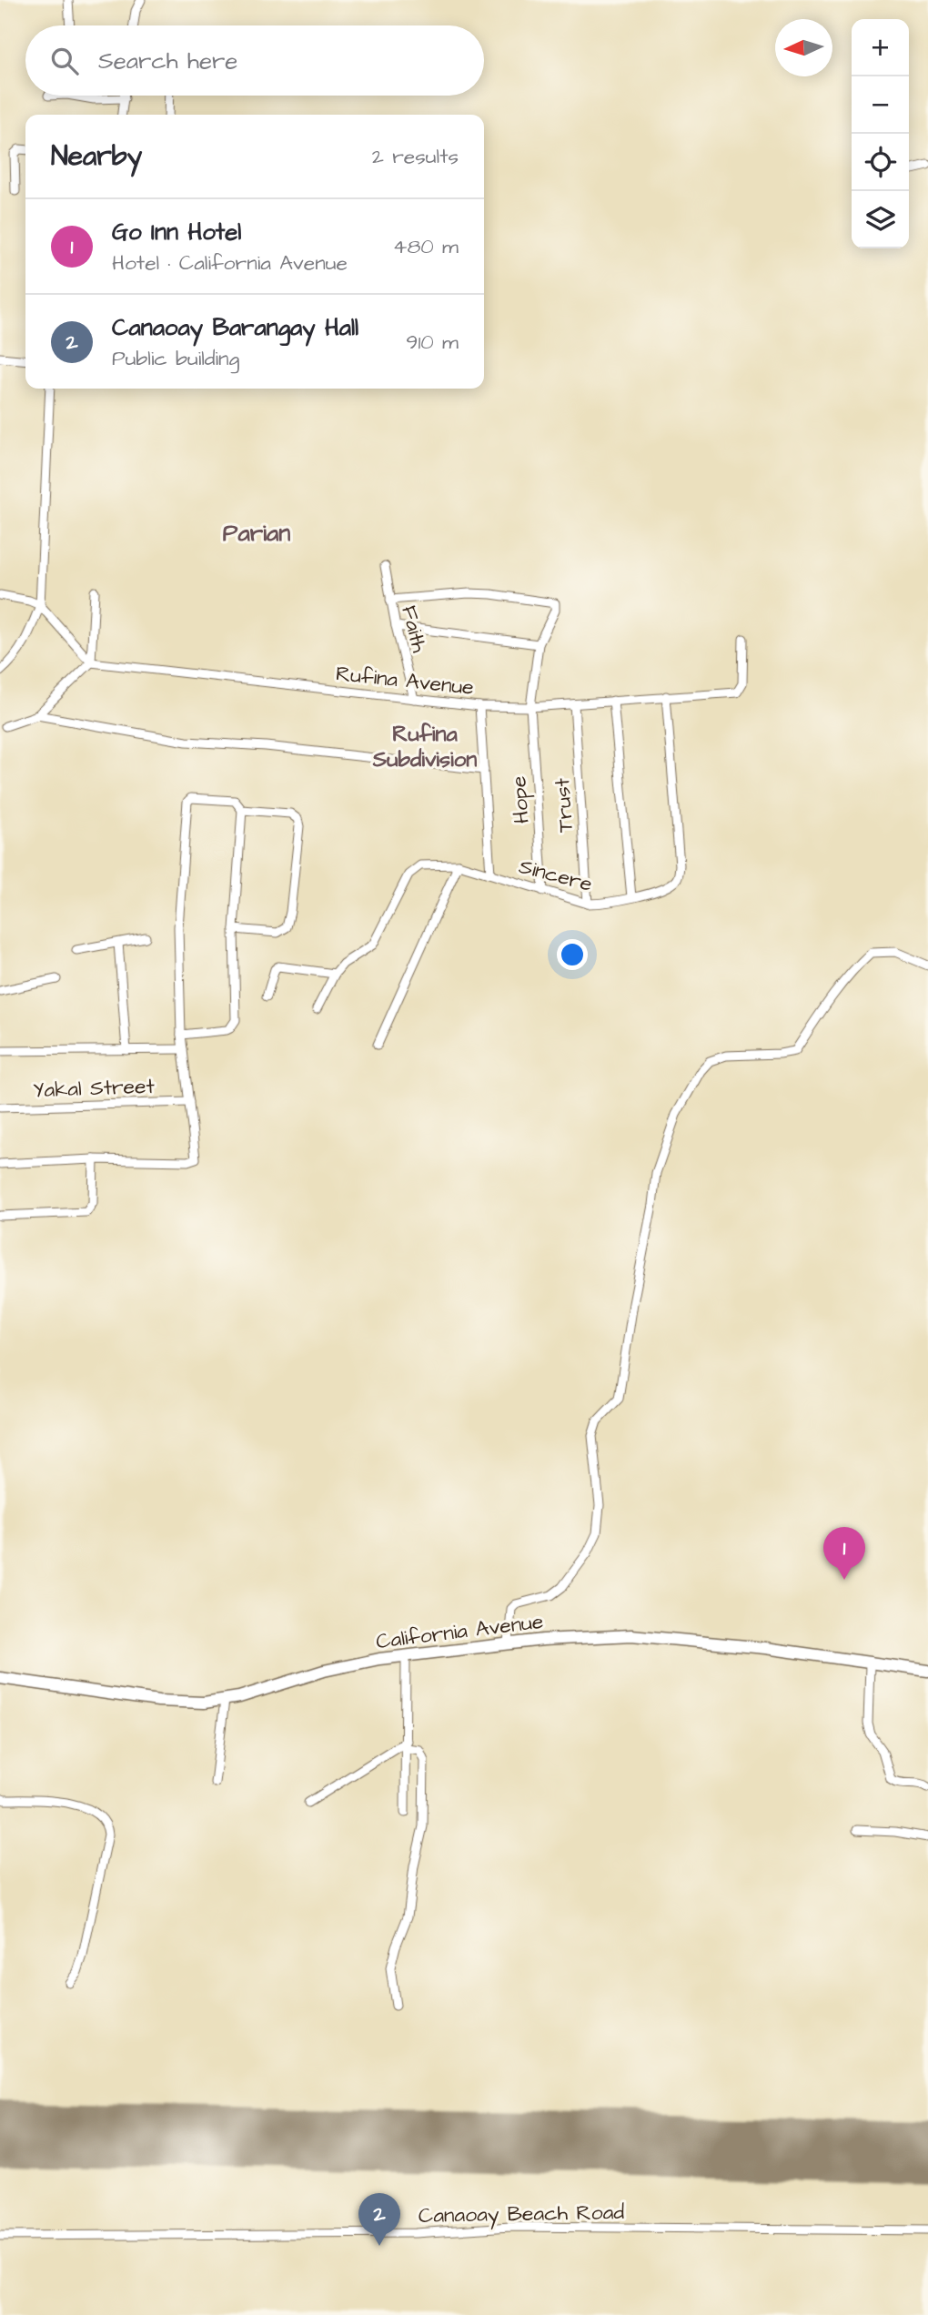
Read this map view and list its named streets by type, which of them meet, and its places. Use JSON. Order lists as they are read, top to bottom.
{
  "streets": {
    "street": [
      "Faith",
      "Rufina Avenue",
      "Hope",
      "Trust",
      "Sincere",
      "Yakal Street",
      "California Avenue",
      "Canaoay Beach Road"
    ]
  },
  "crossings": [
    ["Faith", "Rufina Avenue"],
    ["Faith", "Hope"],
    ["Rufina Avenue", "Hope"],
    ["Rufina Avenue", "Trust"],
    ["Rufina Avenue", "Sincere"],
    ["Hope", "Sincere"],
    ["Trust", "Sincere"]
  ],
  "districts": ["Parian", "Rufina Subdivision"],
  "north": "left",
  "page": {
    "map_buttons": ["+", "−"],
    "search": "Search here",
    "heading": ["Nearby", "2 results"],
    "list": [
      {
        "mark": "1",
        "name": "Go Inn Hotel",
        "note": "Hotel · California Avenue",
        "value": "480 m"
      },
      {
        "mark": "2",
        "name": "Canaoay Barangay Hall",
        "note": "Public building",
        "value": "910 m"
      }
    ],
    "pins": ["1", "2"]
  }
}
